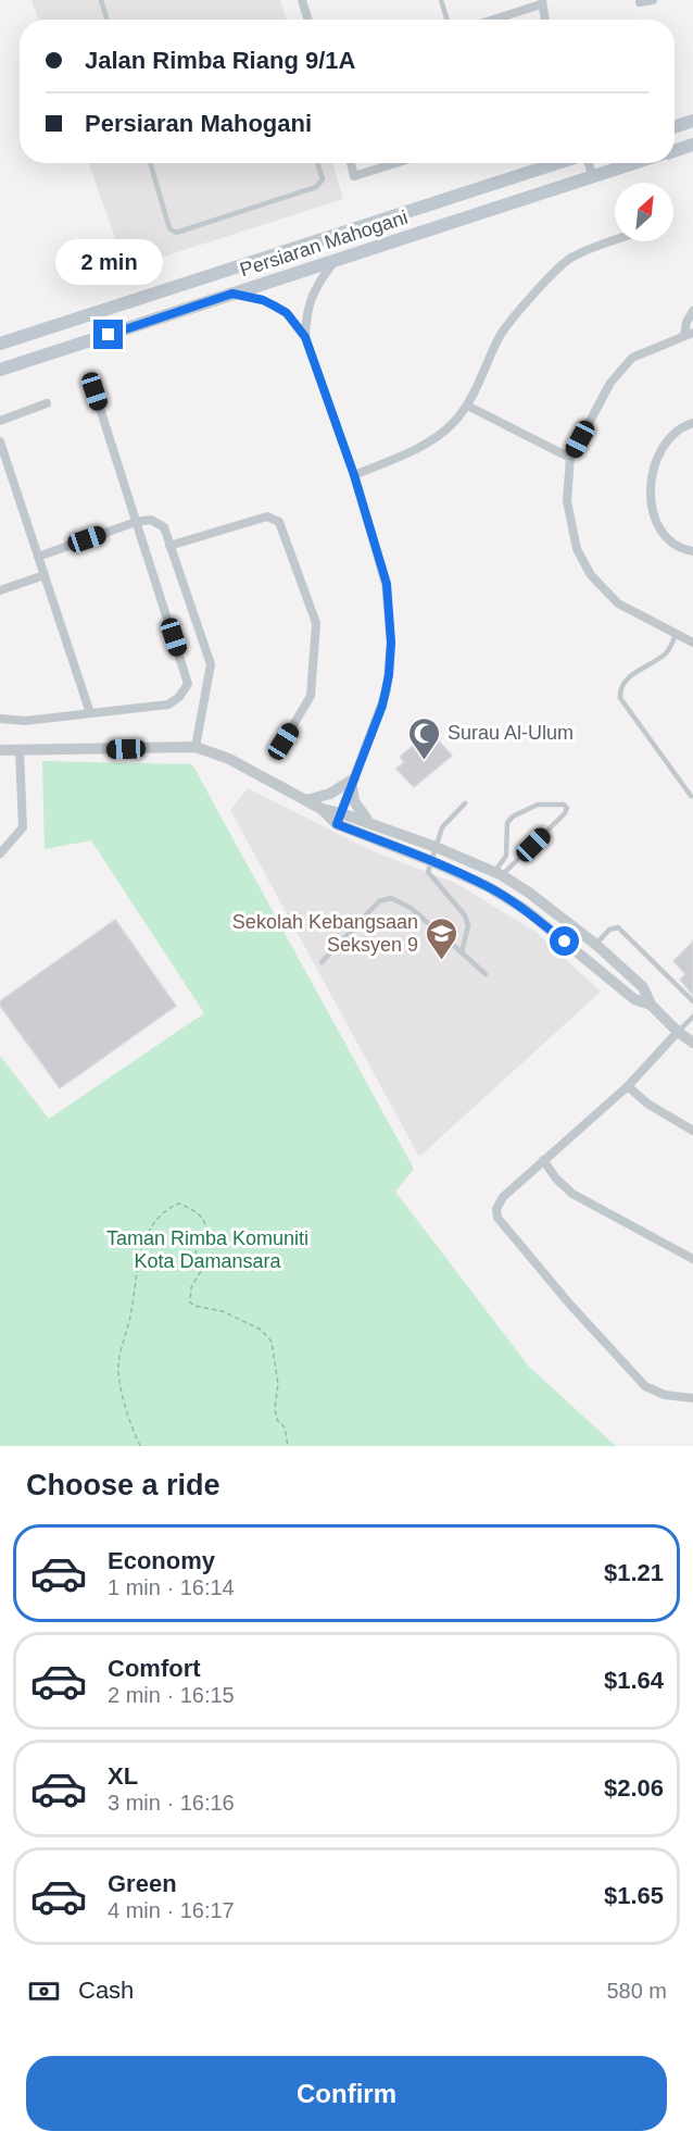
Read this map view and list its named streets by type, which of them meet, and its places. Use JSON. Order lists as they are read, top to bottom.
{
  "streets": {
    "main road": ["Persiaran Mahogani"]
  },
  "parks": ["Taman Rimba Komuniti Kota Damansara"],
  "places": {
    "mosque": ["Surau Al-Ulum"],
    "school or university": ["Sekolah Kebangsaan Seksyen 9"]
  },
  "north": "top right",
  "page": {
    "banner": ["Jalan Rimba Riang 9/1A", "Persiaran Mahogani"],
    "bubble": "2 min",
    "heading": "Choose a ride",
    "list": [
      {
        "name": "Economy",
        "note": "1 min · 16:14",
        "value": "$1.21"
      },
      {
        "name": "Comfort",
        "note": "2 min · 16:15",
        "value": "$1.64"
      },
      {
        "name": "XL",
        "note": "3 min · 16:16",
        "value": "$2.06"
      },
      {
        "name": "Green",
        "note": "4 min · 16:17",
        "value": "$1.65"
      }
    ],
    "pay": ["Cash", "580 m"],
    "buttons": "Confirm"
  }
}
